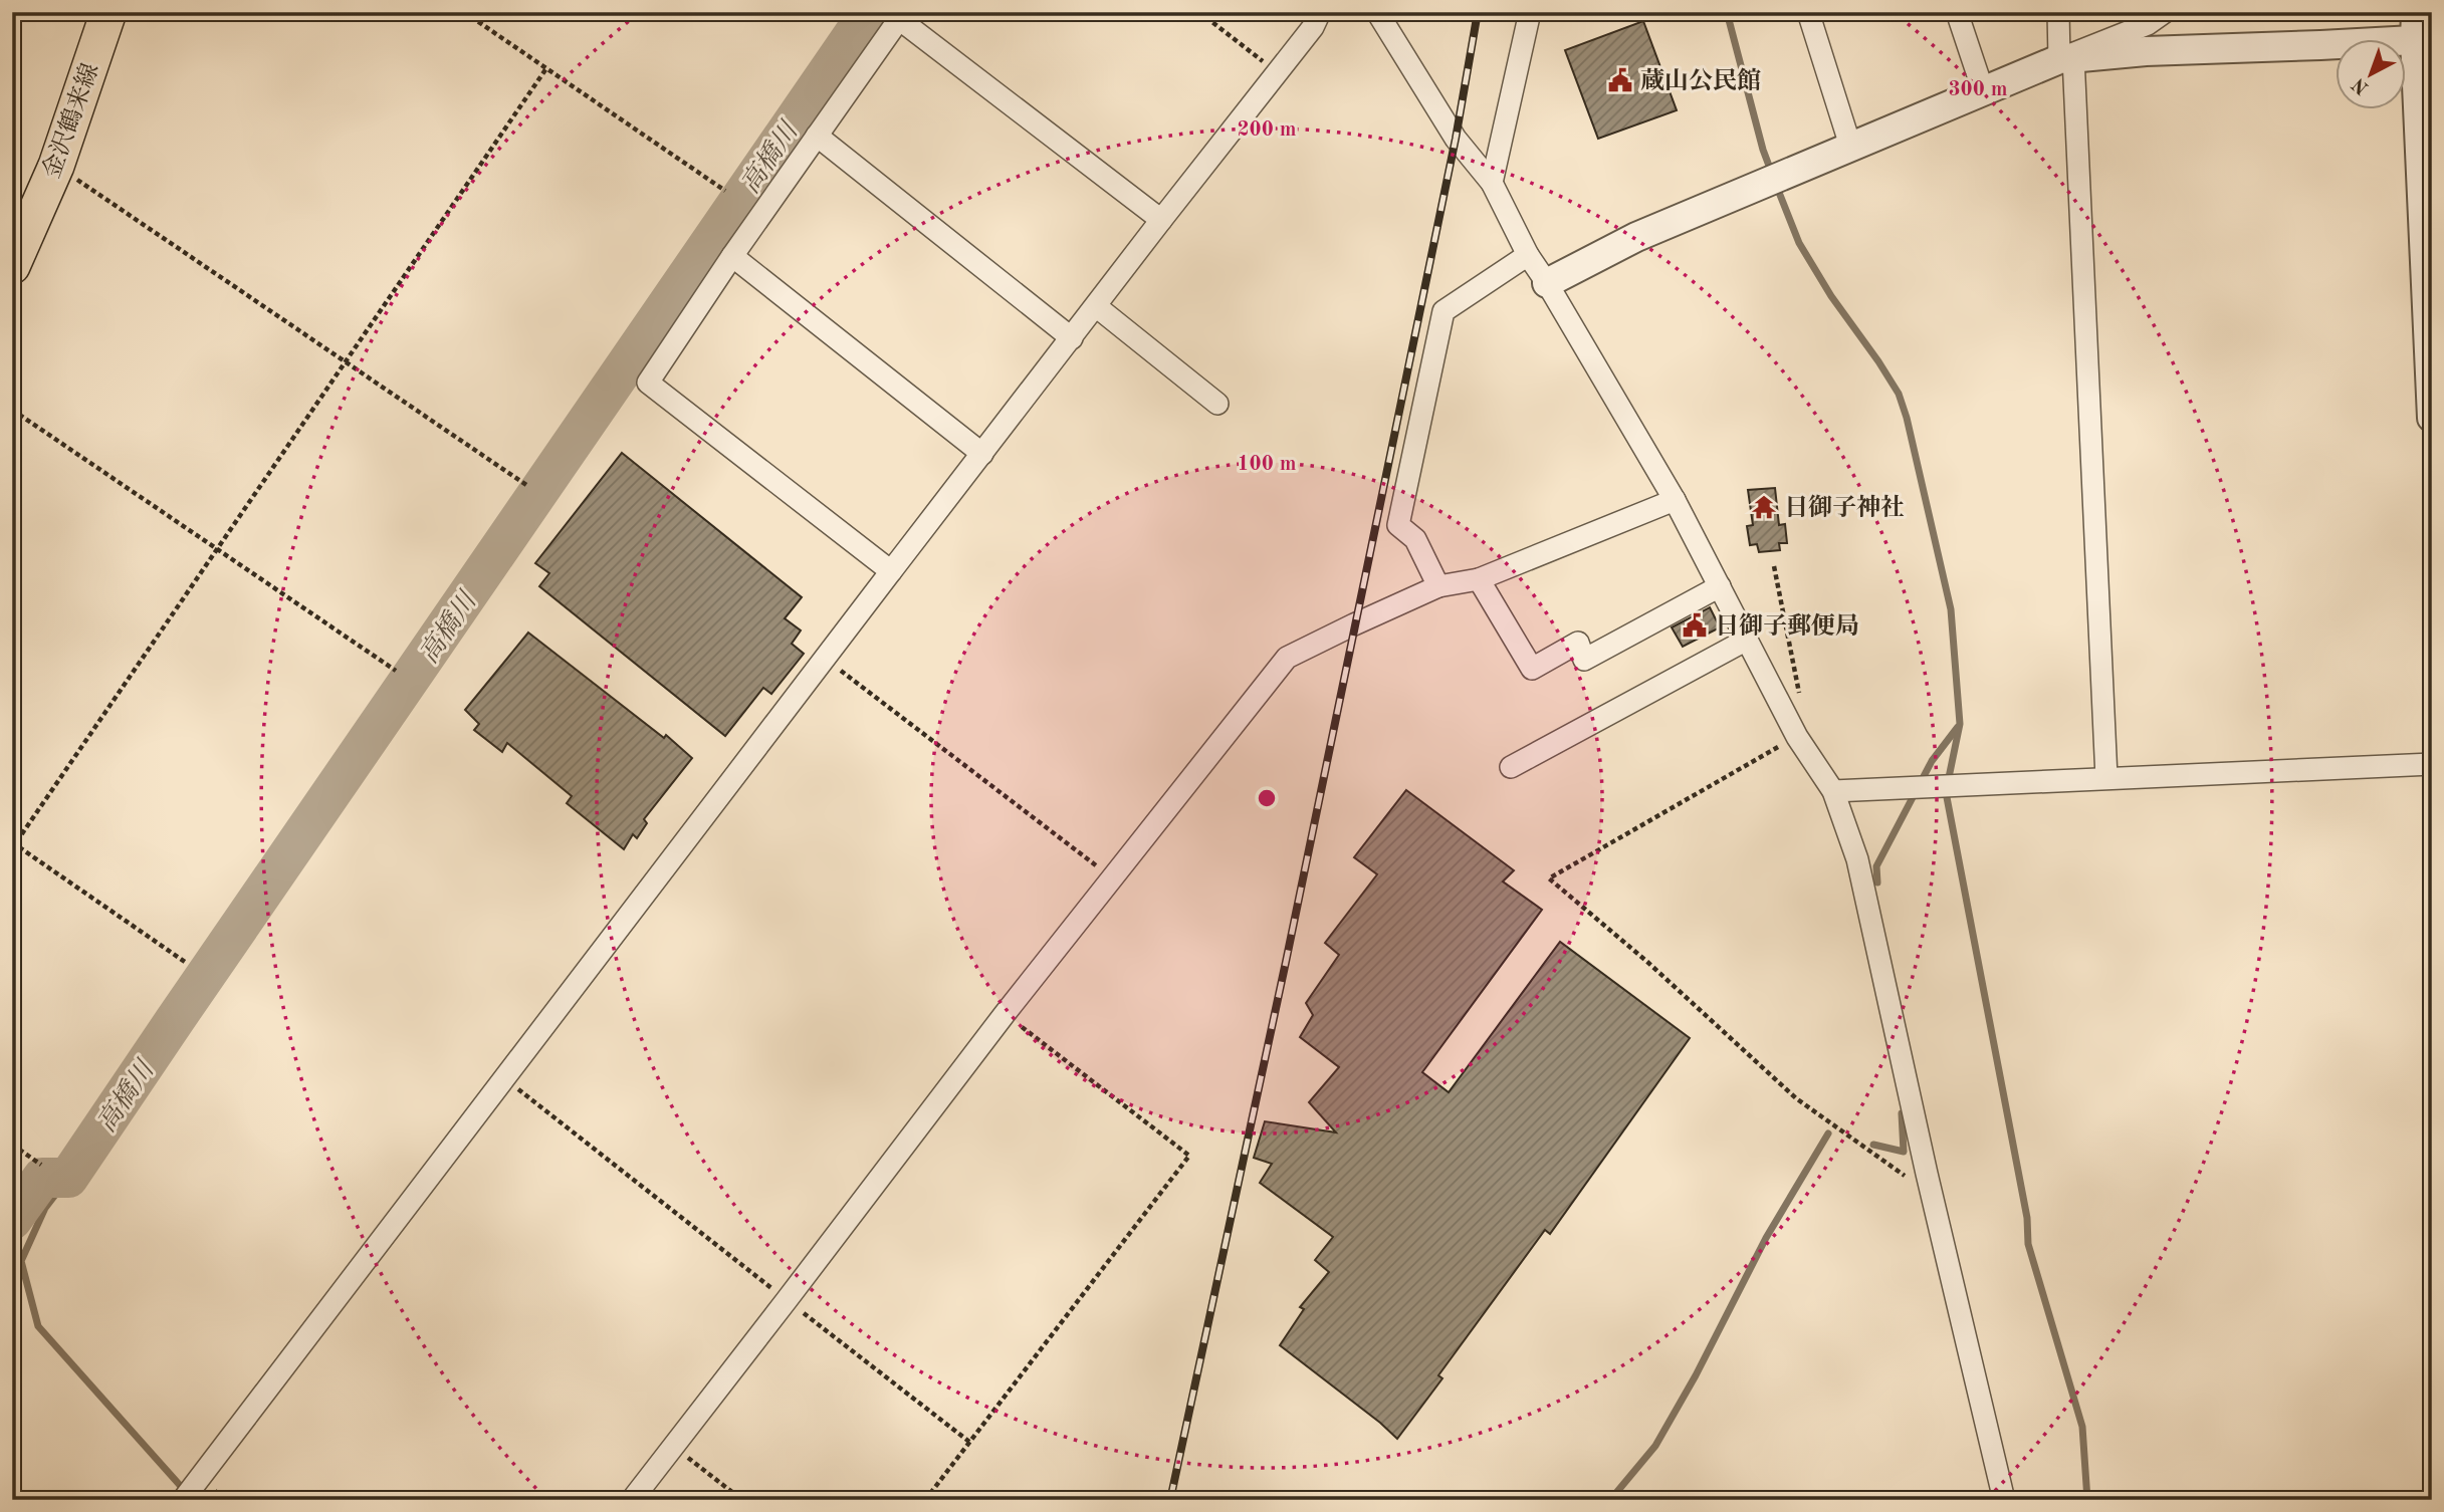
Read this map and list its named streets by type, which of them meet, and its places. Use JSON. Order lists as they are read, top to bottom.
{
  "streets": {
    "main road": ["金沢鶴来線"]
  },
  "water": ["高橋川"],
  "places": {
    "public building": ["蔵山公民館", "日御子郵便局"],
    "temple": ["日御子神社"]
  },
  "north": "bottom left",
  "rings": ["300 m", "200 m", "100 m"]
}
